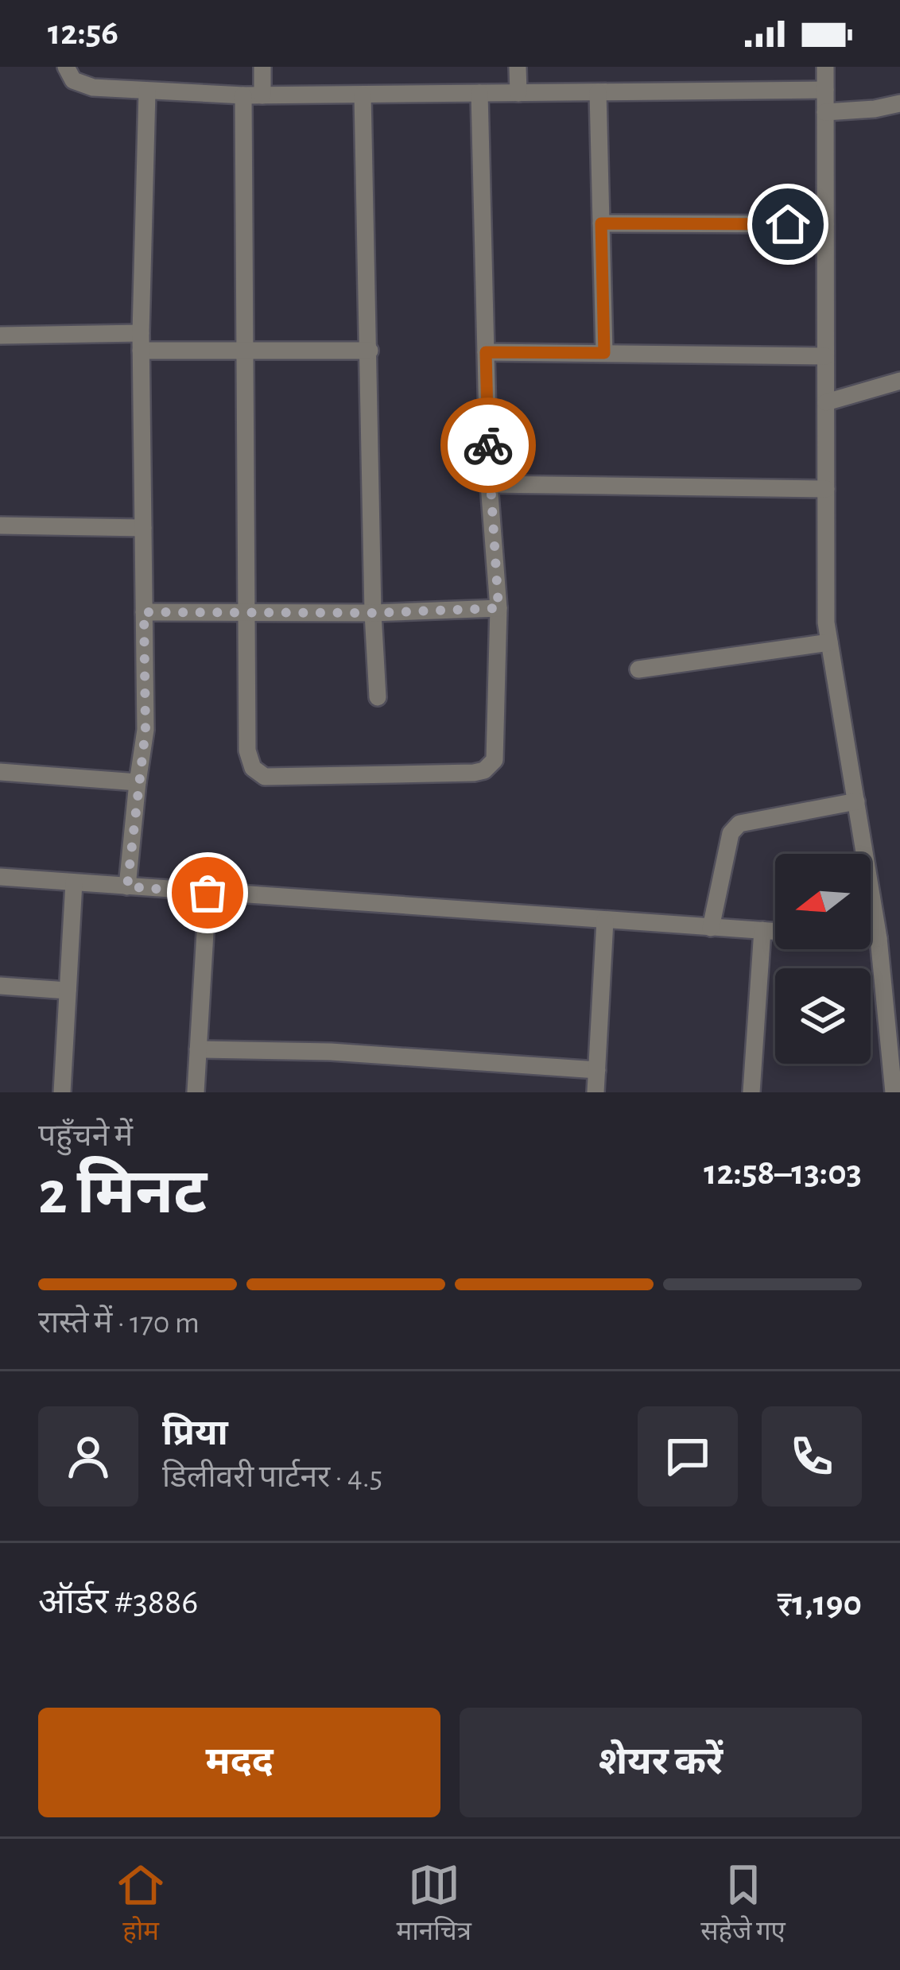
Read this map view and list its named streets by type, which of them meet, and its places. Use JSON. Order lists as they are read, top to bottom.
{
  "north": "left",
  "page": {
    "status": "12:56",
    "heading": ["2 मिनट", "पहुँचने में", "12:58–13:03"],
    "panel": [
      "प्रिया",
      "डिलीवरी पार्टनर · 4.5",
      "ऑर्डर #3886",
      "₹1,190"
    ],
    "bar": "रास्ते में · 170 m",
    "buttons": ["मदद", "शेयर करें"],
    "tabs": ["होम", "मानचित्र", "सहेजे गए"]
  }
}
